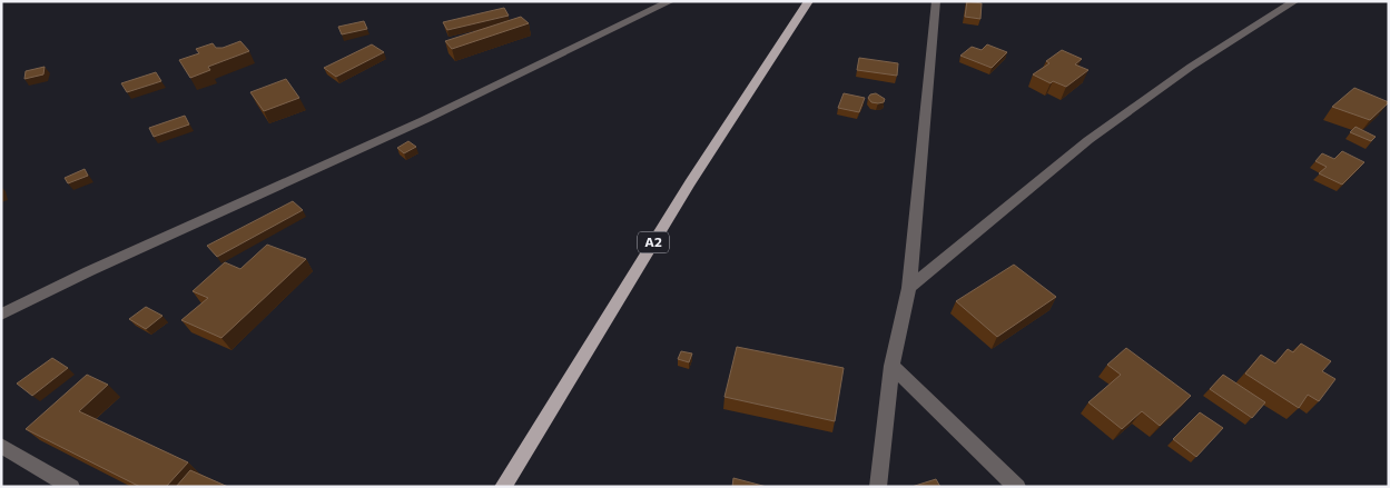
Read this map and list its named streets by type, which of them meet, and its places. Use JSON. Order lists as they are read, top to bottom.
{
  "streets": {
    "main road": ["A2"]
  }
}
